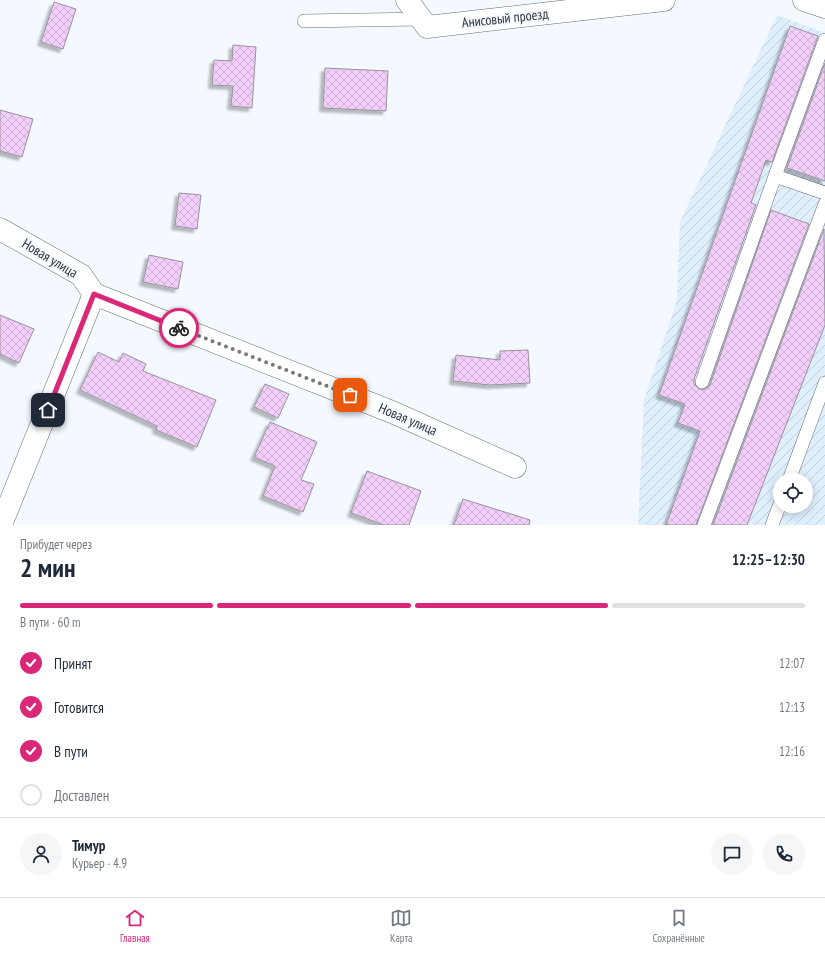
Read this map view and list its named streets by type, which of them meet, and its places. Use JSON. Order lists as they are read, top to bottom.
{
  "streets": {
    "street": ["Анисовый проезд", "Новая улица"]
  },
  "page": {
    "heading": ["2 мин", "Прибудет через", "12:25–12:30"],
    "panel": ["Тимур", "Курьер · 4.9"],
    "bar": "В пути · 60 m",
    "list": [
      ["Принят", "12:07"],
      ["Готовится", "12:13"],
      ["В пути", "12:16"],
      "Доставлен"
    ],
    "tabs": ["Главная", "Карта", "Сохранённые"]
  }
}
